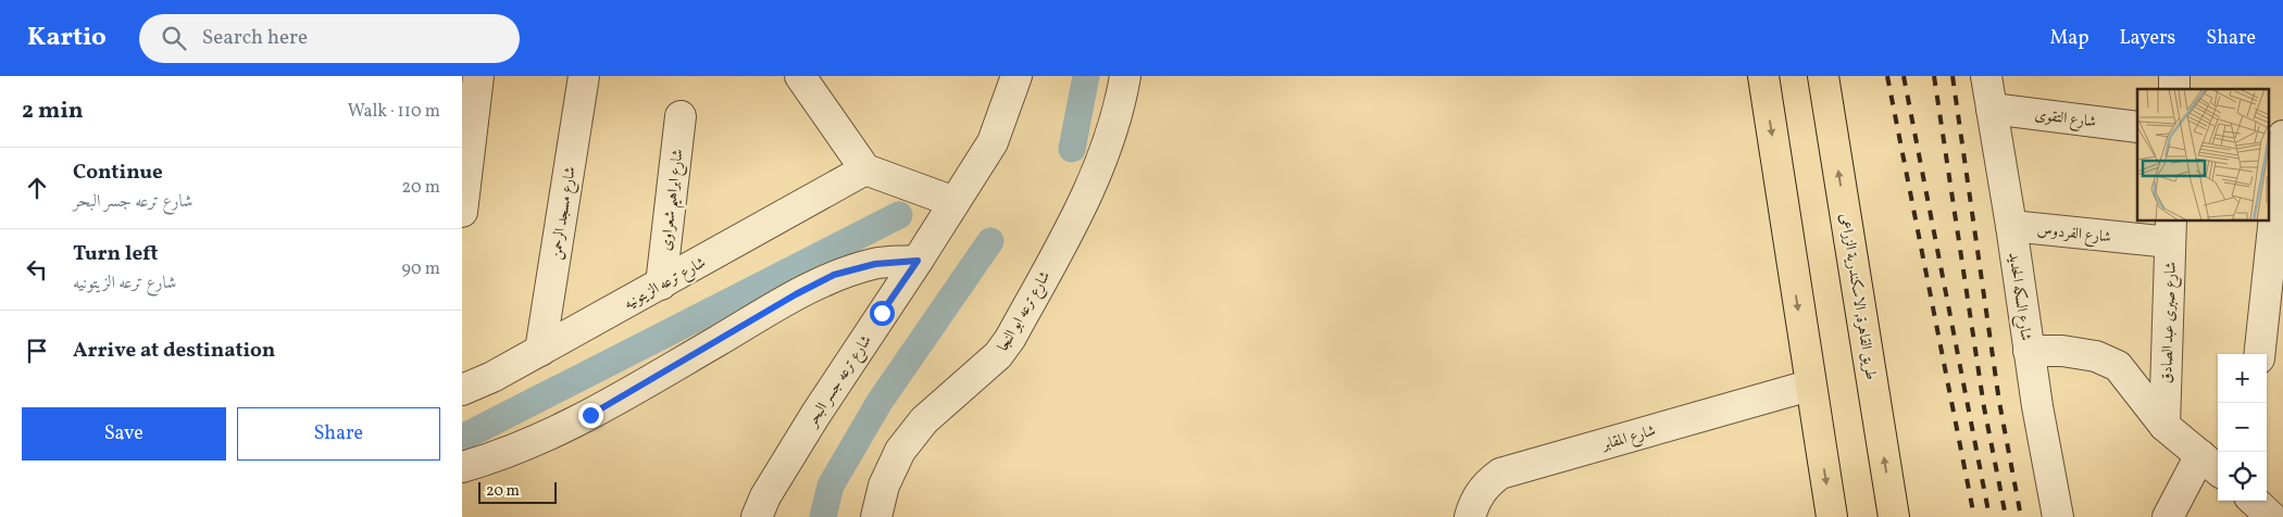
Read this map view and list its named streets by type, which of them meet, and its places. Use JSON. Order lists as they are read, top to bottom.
{
  "streets": {
    "highway": ["طريق القاهرة, الاسكندرية الزراعى"],
    "street": [
      "شارع التقوى",
      "شارع ابراهيم شعراوى",
      "شارع مسجد الرحمن",
      "شارع الفردوس",
      "شارع ترعه الزيتونيه",
      "شارع السكه الحديد",
      "شارع ترعه ابو النجا",
      "شارع صبرى عبد الصادق",
      "شارع ترعه جسر البحر",
      "شارع المقابر"
    ]
  },
  "crossings": [
    ["شارع التقوى", "شارع السكه الحديد"],
    ["شارع ابراهيم شعراوى", "شارع ترعه الزيتونيه"],
    ["شارع مسجد الرحمن", "شارع ترعه الزيتونيه"],
    ["شارع الفردوس", "شارع السكه الحديد"],
    ["شارع الفردوس", "شارع صبرى عبد الصادق"]
  ],
  "scale_bar": "20 m",
  "page": {
    "header": "Kartio",
    "search": "Search here",
    "nav": ["Map", "Layers", "Share"],
    "heading": ["2 min", "Walk · 110 m"],
    "list": [
      ["Continue", "شارع ترعه جسر البحر", "20 m"],
      ["Turn left", "شارع ترعه الزيتونيه", "90 m"],
      "Arrive at destination"
    ],
    "map_buttons": ["+", "−"],
    "buttons": ["Save", "Share"],
    "scale": "20 m"
  }
}
